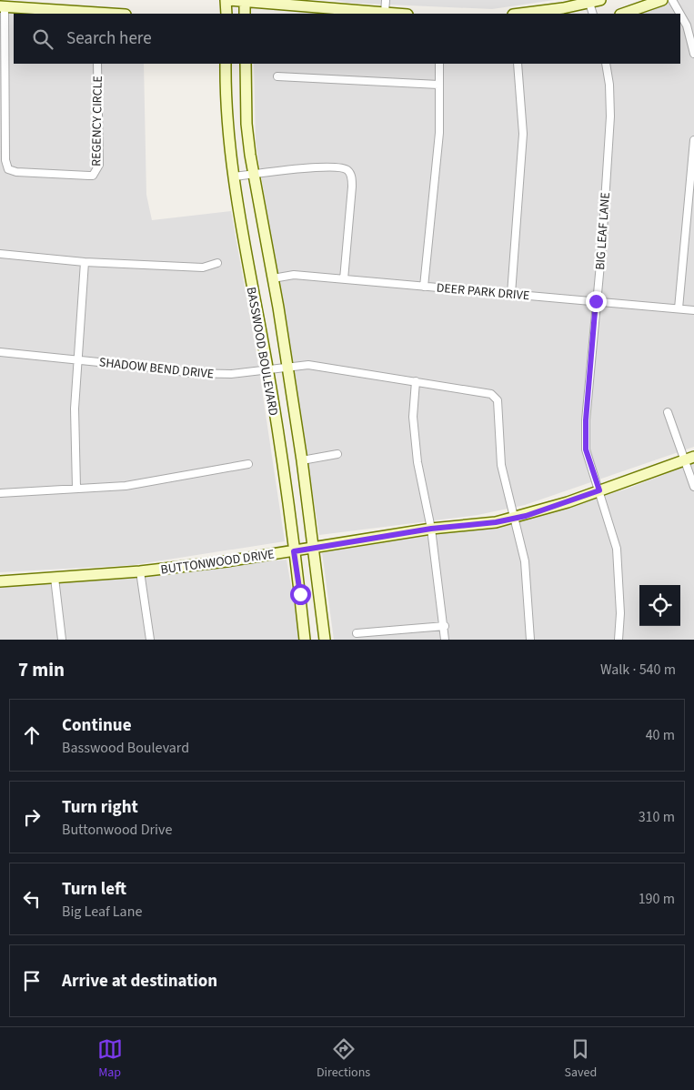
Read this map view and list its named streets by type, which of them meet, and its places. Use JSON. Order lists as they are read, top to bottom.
{
  "streets": {
    "main road": ["BASSWOOD BOULEVARD", "BUTTONWOOD DRIVE"],
    "street": [
      "REGENCY CIRCLE",
      "BIG LEAF LANE",
      "DEER PARK DRIVE",
      "SHADOW BEND DRIVE"
    ]
  },
  "crossings": [
    ["BIG LEAF LANE", "DEER PARK DRIVE"],
    ["BIG LEAF LANE", "BUTTONWOOD DRIVE"],
    ["DEER PARK DRIVE", "BASSWOOD BOULEVARD"],
    ["BASSWOOD BOULEVARD", "SHADOW BEND DRIVE"],
    ["BASSWOOD BOULEVARD", "BUTTONWOOD DRIVE"],
    ["SHADOW BEND DRIVE", "BUTTONWOOD DRIVE"]
  ],
  "page": {
    "search": "Search here",
    "heading": ["7 min", "Walk · 540 m"],
    "list": [
      ["Continue", "Basswood Boulevard", "40 m"],
      ["Turn right", "Buttonwood Drive", "310 m"],
      ["Turn left", "Big Leaf Lane", "190 m"],
      "Arrive at destination"
    ],
    "nav": ["Map", "Directions", "Saved"]
  }
}
